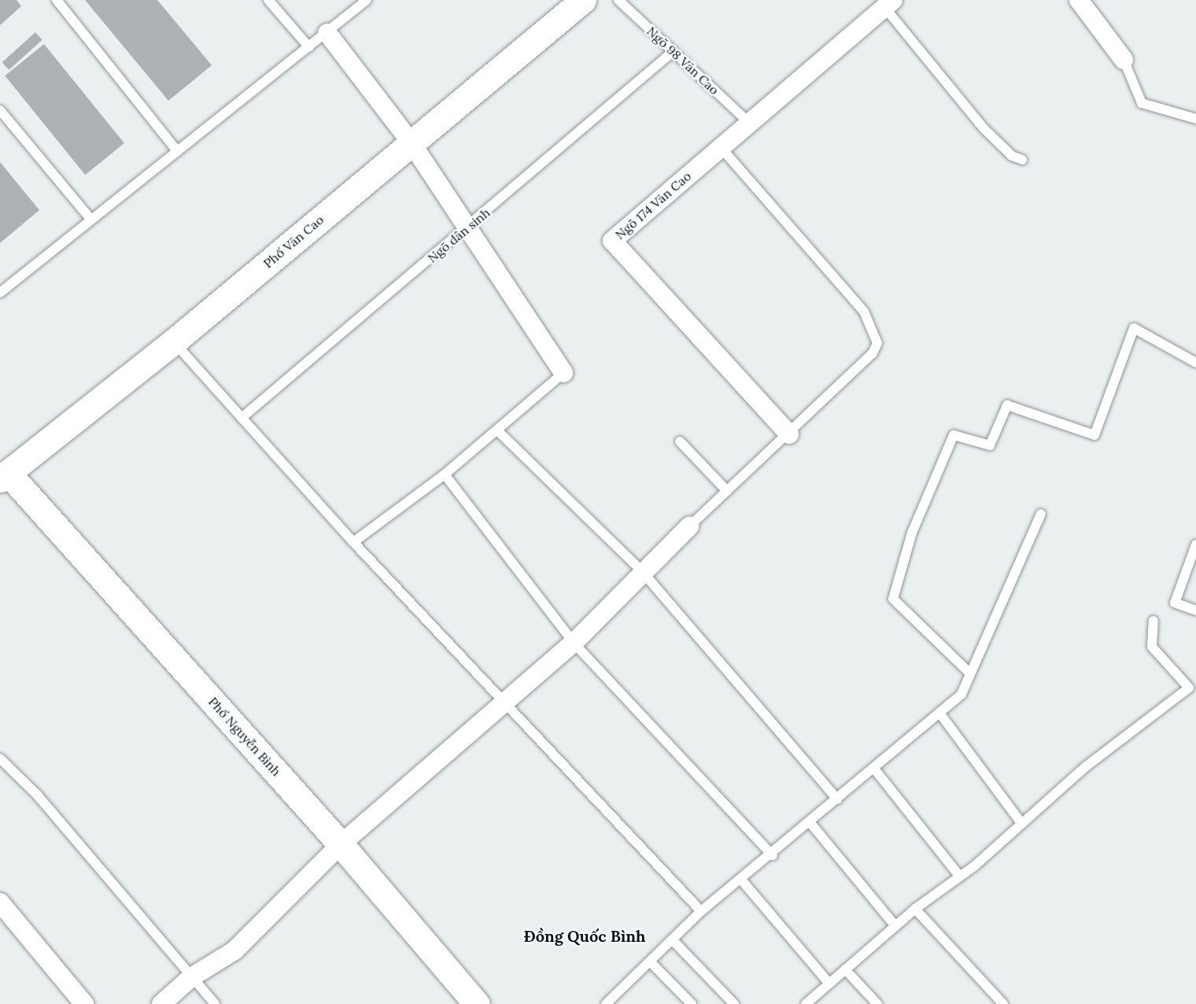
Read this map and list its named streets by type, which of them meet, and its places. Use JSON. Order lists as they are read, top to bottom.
{
  "streets": {
    "street": ["Ngõ 174 Văn Cao", "Phố Văn Cao", "Phố Nguyễn Bình"],
    "lane": ["Ngõ 98 Văn Cao", "Ngõ dân sinh"]
  },
  "crossings": [
    ["Ngõ 98 Văn Cao", "Ngõ 174 Văn Cao"],
    ["Ngõ 98 Văn Cao", "Ngõ dân sinh"],
    ["Phố Văn Cao", "Phố Nguyễn Bình"]
  ],
  "districts": ["Đồng Quốc Bình"]
}
